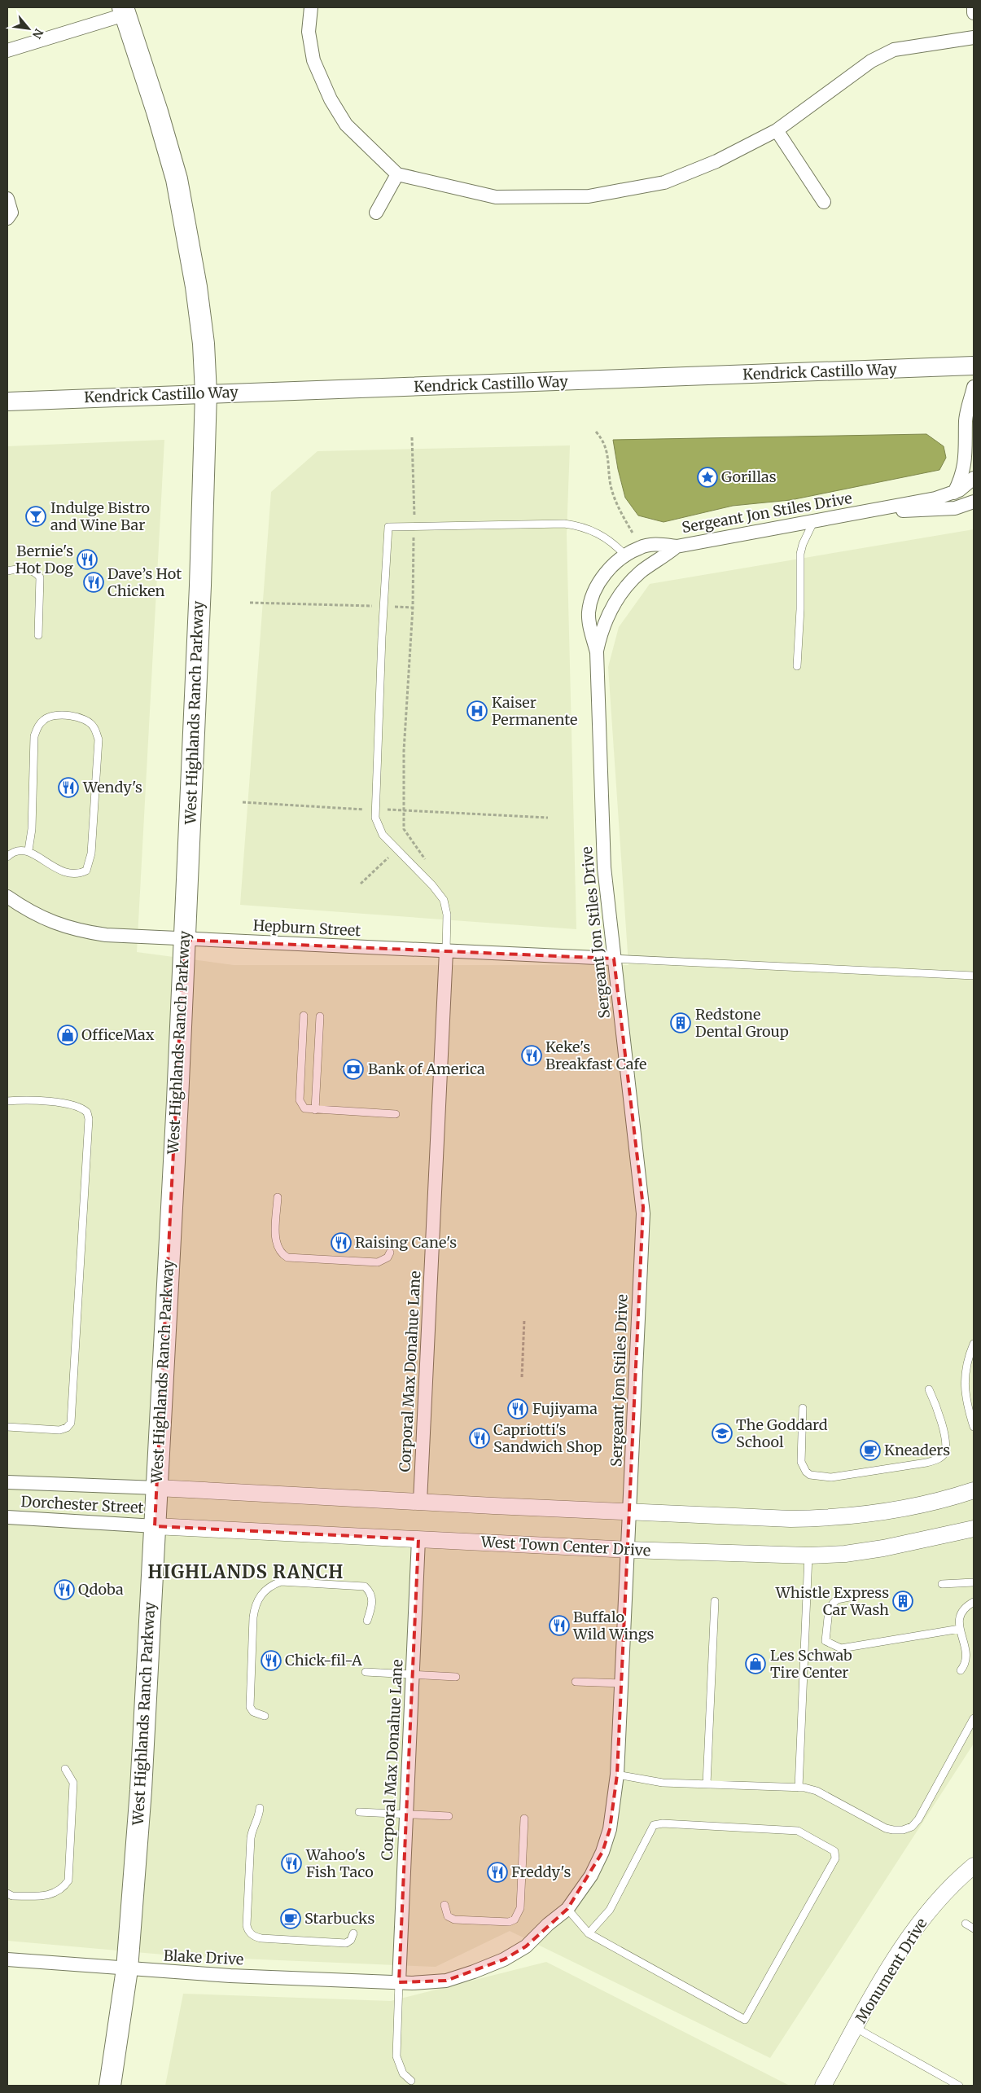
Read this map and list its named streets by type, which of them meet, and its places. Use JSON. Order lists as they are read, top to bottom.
{
  "streets": {
    "main road": ["Kendrick Castillo Way", "West Highlands Ranch Parkway"],
    "street": [
      "Sergeant Jon Stiles Drive",
      "Hepburn Street",
      "Corporal Max Donahue Lane",
      "Dorchester Street",
      "West Town Center Drive",
      "Blake Drive",
      "Monument Drive"
    ]
  },
  "crossings": [
    ["Kendrick Castillo Way", "West Highlands Ranch Parkway"],
    ["Sergeant Jon Stiles Drive", "Hepburn Street"],
    ["Sergeant Jon Stiles Drive", "Corporal Max Donahue Lane"],
    ["Sergeant Jon Stiles Drive", "West Town Center Drive"],
    ["Sergeant Jon Stiles Drive", "Blake Drive"],
    ["West Highlands Ranch Parkway", "Hepburn Street"],
    ["West Highlands Ranch Parkway", "Dorchester Street"],
    ["West Highlands Ranch Parkway", "West Town Center Drive"],
    ["West Highlands Ranch Parkway", "Blake Drive"],
    ["Hepburn Street", "Corporal Max Donahue Lane"],
    ["Corporal Max Donahue Lane", "West Town Center Drive"],
    ["Corporal Max Donahue Lane", "Blake Drive"],
    ["Dorchester Street", "West Town Center Drive"]
  ],
  "districts": ["HIGHLANDS RANCH"],
  "places": {
    "place": ["Gorillas"],
    "bar": ["Indulge Bistro and Wine Bar"],
    "restaurant": [
      "Bernie's Hot Dog",
      "Dave’s Hot Chicken",
      "Wendy's",
      "Keke's Breakfast Cafe",
      "Raising Cane's",
      "Fujiyama",
      "Capriotti's Sandwich Shop",
      "Qdoba",
      "Buffalo Wild Wings",
      "Chick-fil-A",
      "Wahoo's Fish Taco",
      "Freddy's"
    ],
    "hospital": ["Kaiser Permanente"],
    "building": ["Redstone Dental Group", "Whistle Express Car Wash"],
    "shop": ["OfficeMax", "Les Schwab Tire Center"],
    "bank": ["Bank of America"],
    "school or university": ["The Goddard School"],
    "cafe": ["Kneaders", "Starbucks"]
  },
  "north": "bottom right"
}
